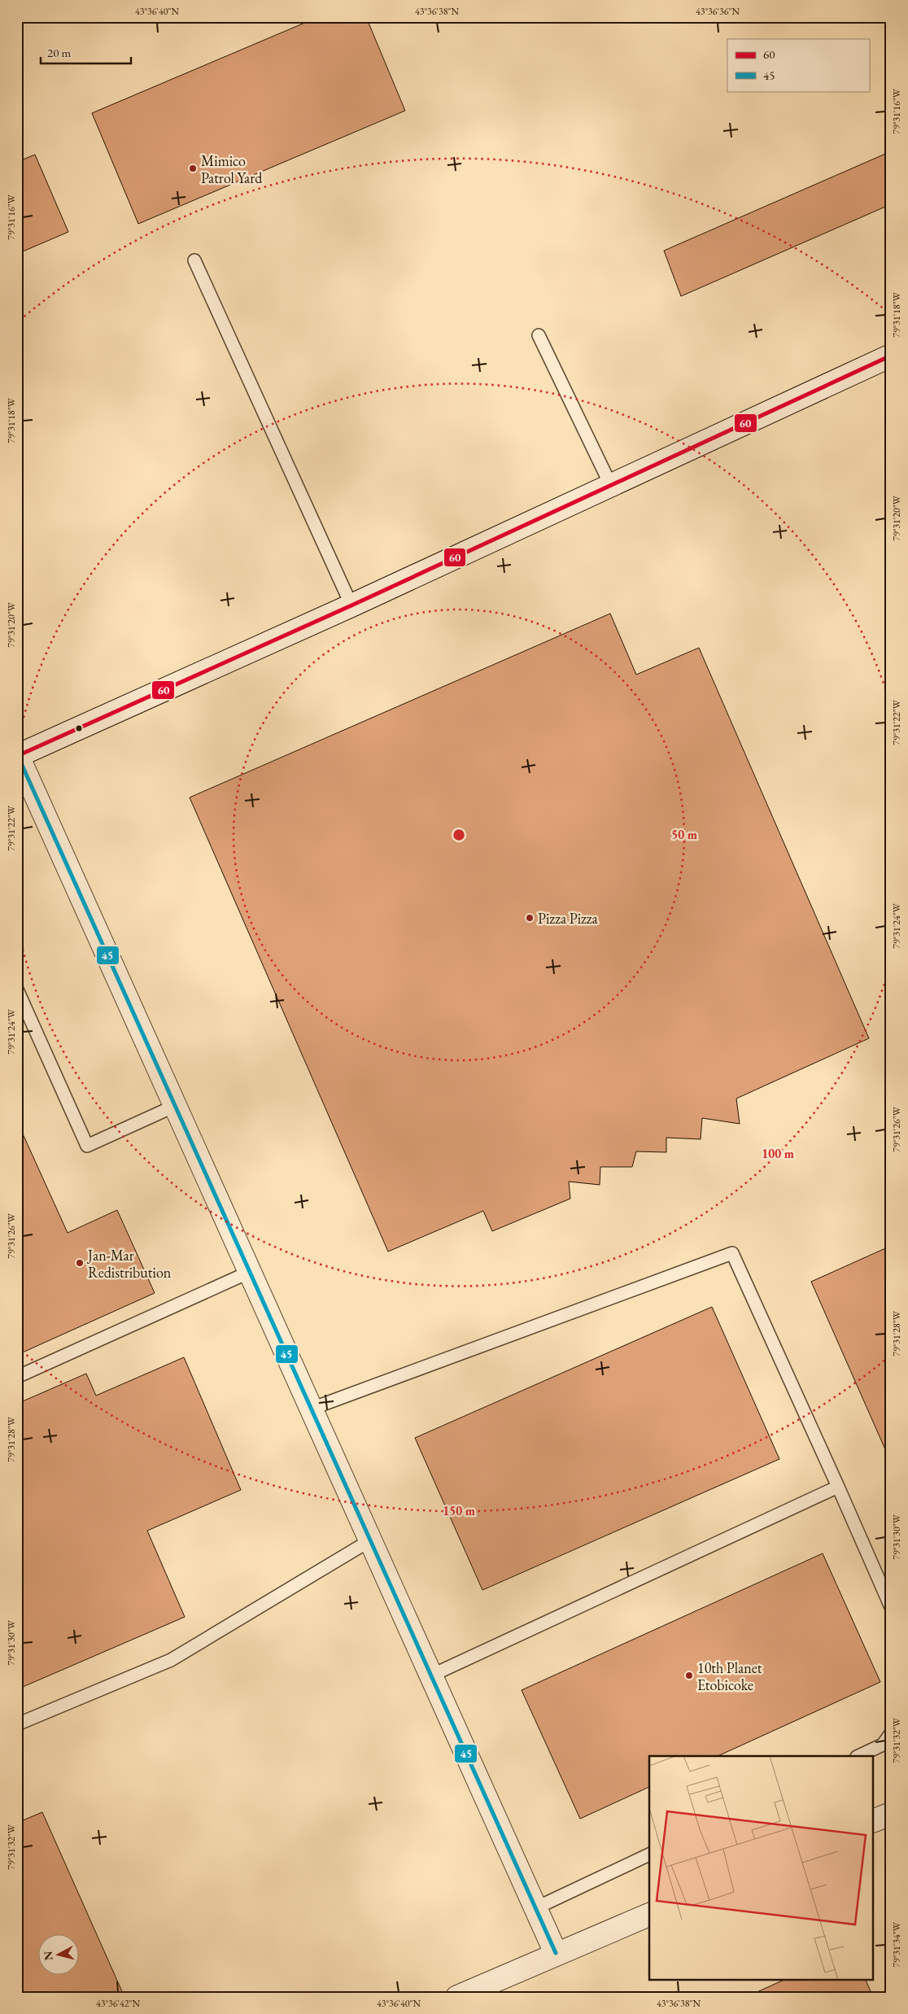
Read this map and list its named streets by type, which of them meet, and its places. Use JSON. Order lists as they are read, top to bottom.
{
  "places": [
    "Mimico Patrol Yard",
    "Pizza Pizza",
    "Jan-Mar Redistribution",
    "10th Planet Etobicoke"
  ],
  "lines": ["transit line 60", "transit line 45"],
  "legend": ["60", "45"],
  "scale_bar": "20 m",
  "north": "left",
  "coordinates": [
    "43°36'40\"N",
    "43°36'38\"N",
    "43°36'36\"N",
    "79°31'16\"W",
    "79°31'18\"W",
    "79°31'20\"W",
    "79°31'22\"W",
    "79°31'24\"W",
    "79°31'26\"W",
    "79°31'28\"W",
    "79°31'30\"W",
    "79°31'32\"W",
    "79°31'34\"W",
    "43°36'42\"N"
  ],
  "rings": ["50 m", "100 m", "150 m"]
}
